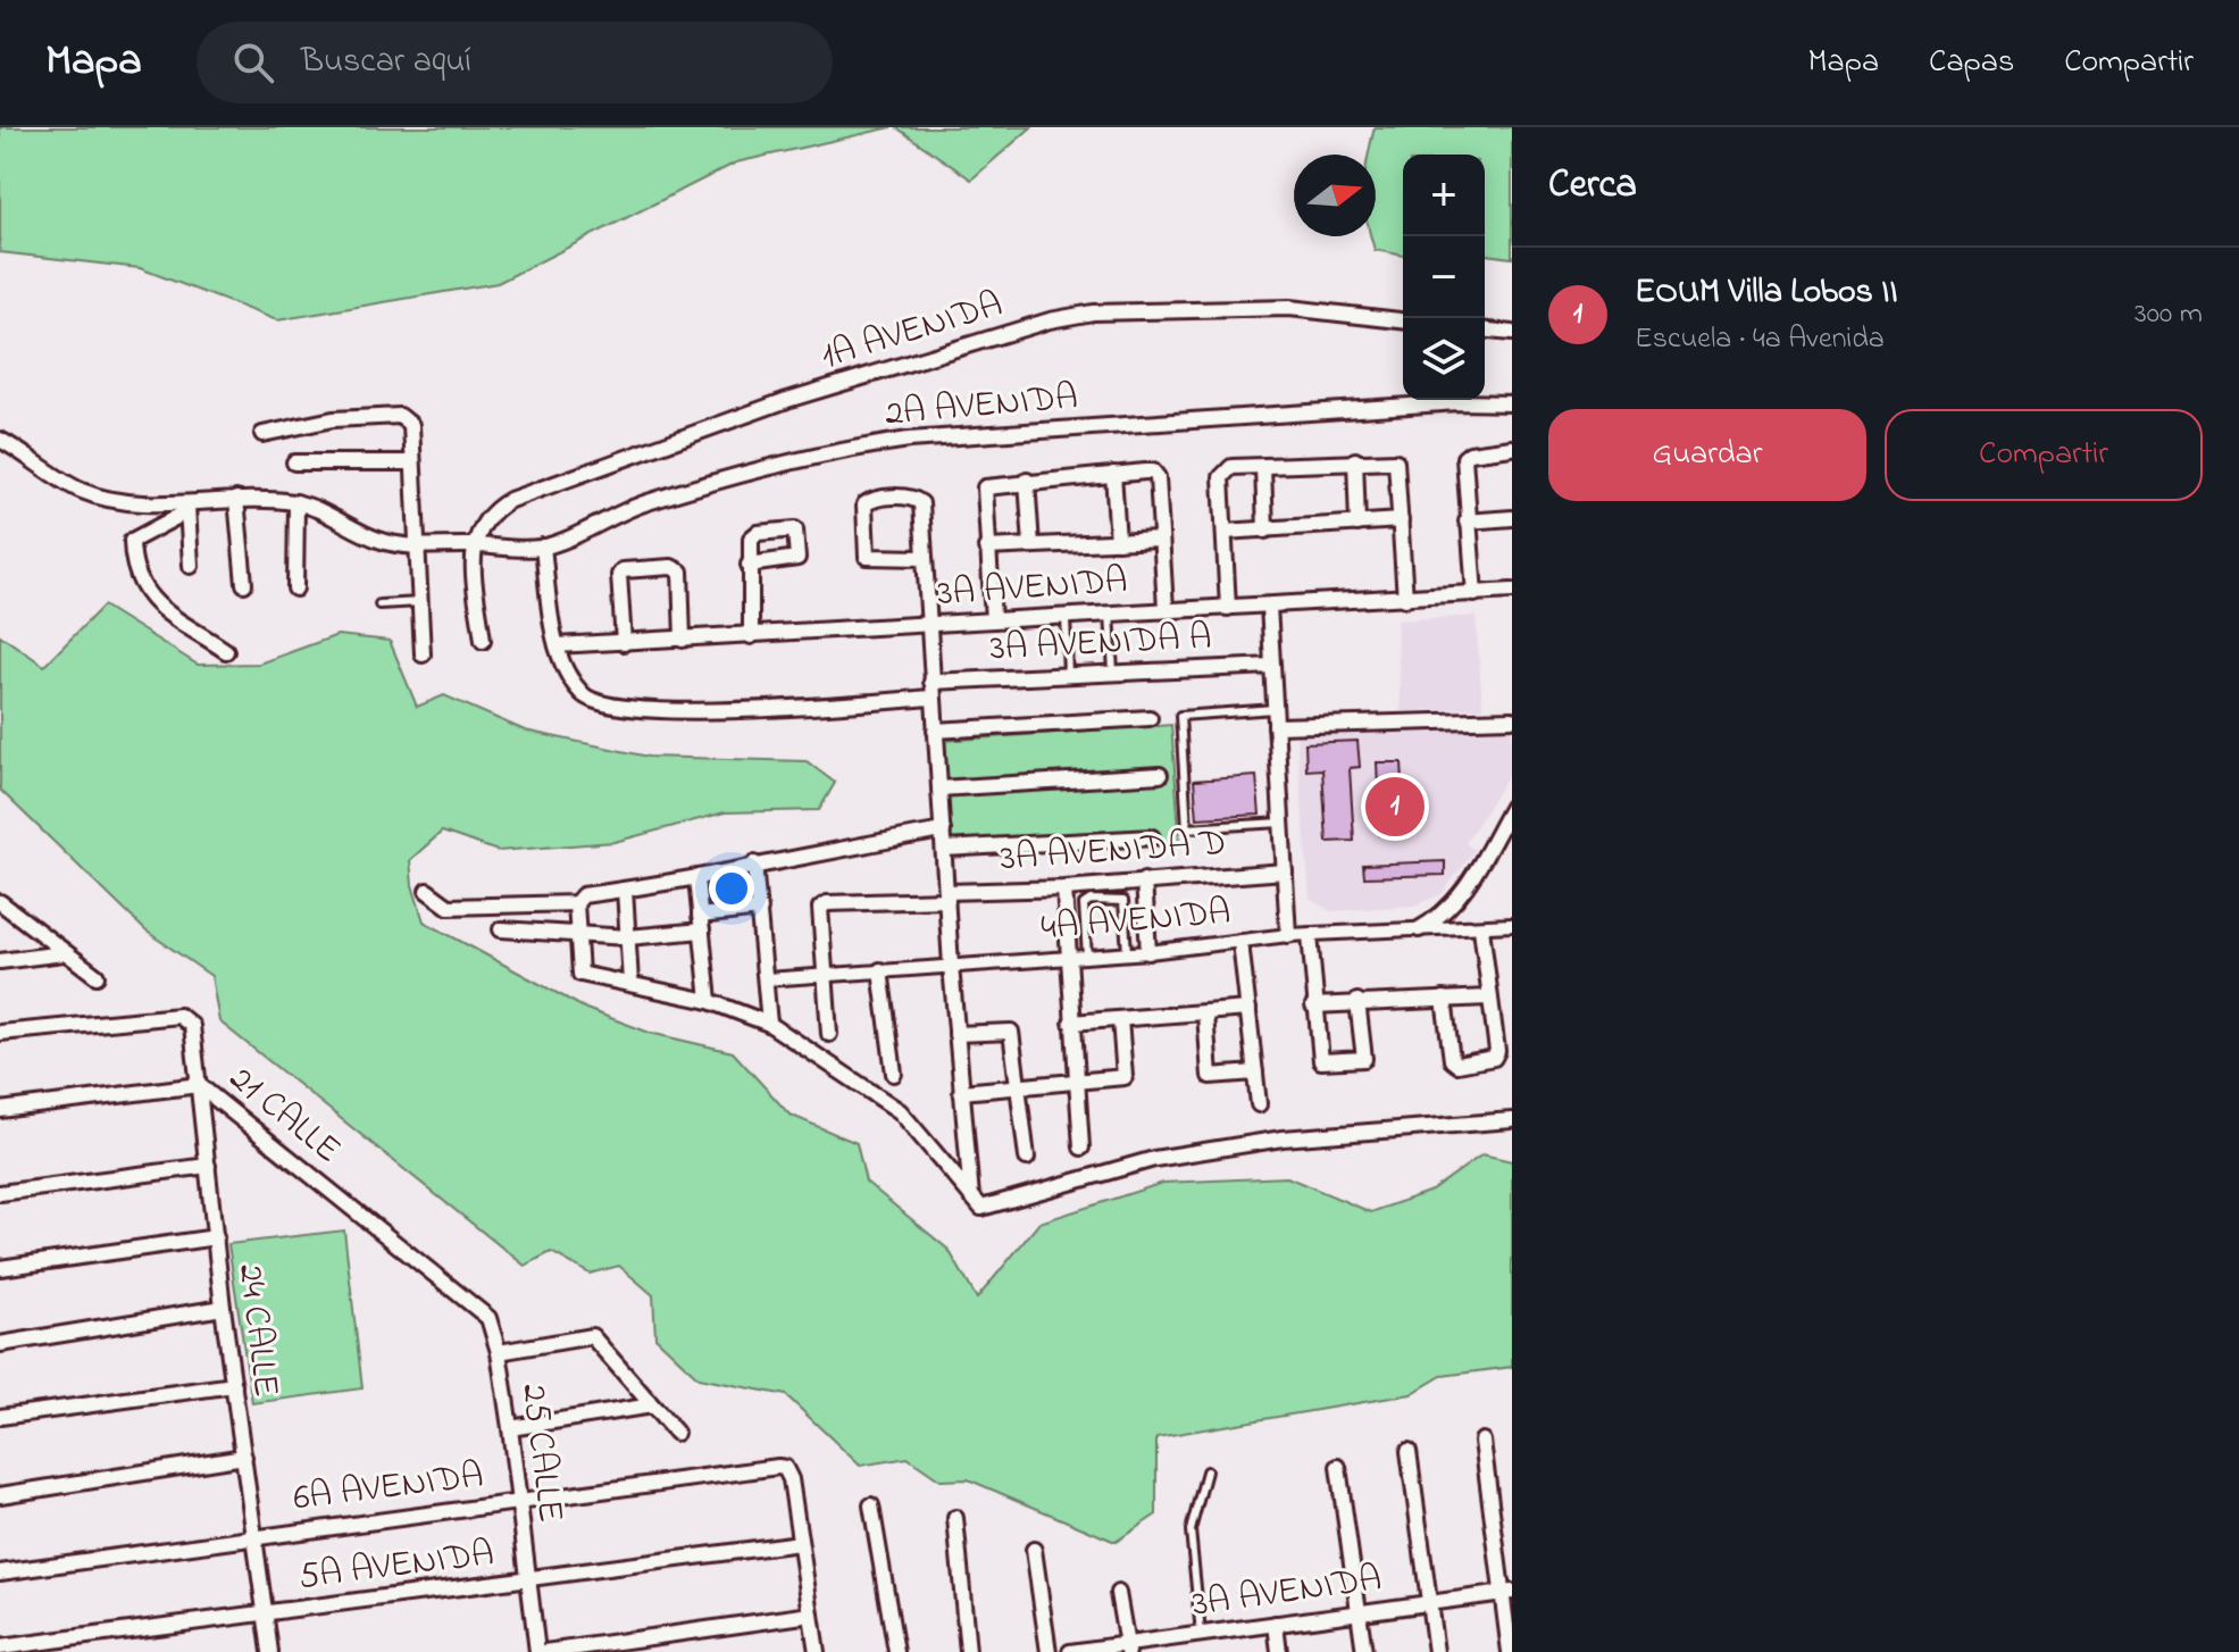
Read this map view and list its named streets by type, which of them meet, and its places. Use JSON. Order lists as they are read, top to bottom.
{
  "streets": {
    "street": [
      "1A AVENIDA",
      "2A AVENIDA",
      "3A AVENIDA",
      "3A AVENIDA A",
      "3A AVENIDA D",
      "4A AVENIDA",
      "21 CALLE",
      "24 CALLE",
      "25 CALLE",
      "6A AVENIDA",
      "5A AVENIDA"
    ]
  },
  "crossings": [
    ["1A AVENIDA", "2A AVENIDA"],
    ["3A AVENIDA D", "4A AVENIDA"],
    ["21 CALLE", "24 CALLE"],
    ["21 CALLE", "25 CALLE"],
    ["24 CALLE", "6A AVENIDA"],
    ["24 CALLE", "5A AVENIDA"],
    ["25 CALLE", "6A AVENIDA"],
    ["25 CALLE", "5A AVENIDA"],
    ["6A AVENIDA", "5A AVENIDA"]
  ],
  "north": "right",
  "page": {
    "header": "Mapa",
    "search": "Buscar aquí",
    "nav": ["Mapa", "Capas", "Compartir"],
    "heading": "Cerca",
    "map_buttons": ["+", "−"],
    "list": [
      {
        "mark": "1",
        "name": "EOUM Villa Lobos II",
        "note": "Escuela · 4a Avenida",
        "value": "300 m"
      }
    ],
    "buttons": ["Guardar", "Compartir"],
    "pins": "1"
  }
}
